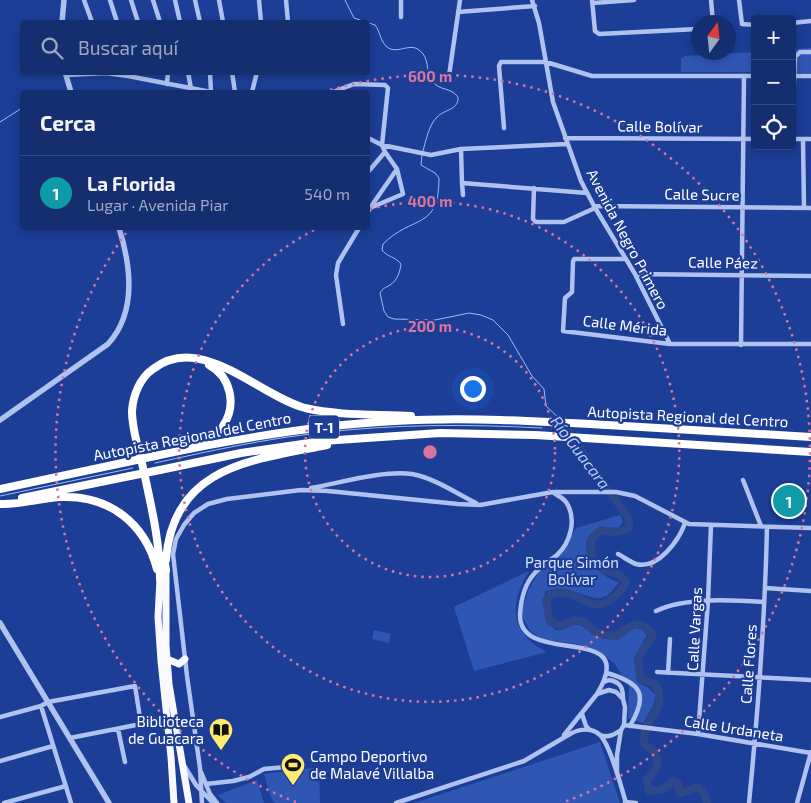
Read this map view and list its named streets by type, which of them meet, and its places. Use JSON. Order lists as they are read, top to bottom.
{
  "streets": {
    "highway": ["Autopista Regional del Centro", "T-1"],
    "street": [
      "Calle Bolívar",
      "Calle Sucre",
      "Avenida Negro Primero",
      "Calle Páez",
      "Calle Mérida",
      "Calle Vargas",
      "Calle Flores",
      "Calle Urdaneta"
    ]
  },
  "crossings": [
    ["Calle Bolívar", "Avenida Negro Primero"],
    ["Calle Sucre", "Avenida Negro Primero"],
    ["Avenida Negro Primero", "Calle Páez"],
    ["Avenida Negro Primero", "Calle Mérida"],
    ["Calle Vargas", "Calle Urdaneta"],
    ["Calle Flores", "Calle Urdaneta"]
  ],
  "water": ["Río Guacara"],
  "parks": ["Parque Simón Bolívar"],
  "places": {
    "library": ["Biblioteca de Guacara"],
    "sports": ["Campo Deportivo de Malavé Villalba"]
  },
  "north": "top",
  "page": {
    "map_buttons": ["+", "−"],
    "search": "Buscar aquí",
    "heading": "Cerca",
    "list": [
      {
        "mark": "1",
        "name": "La Florida",
        "note": "Lugar · Avenida Piar",
        "value": "540 m"
      }
    ],
    "pins": "1"
  },
  "rings": ["600 m", "400 m", "200 m"]
}
